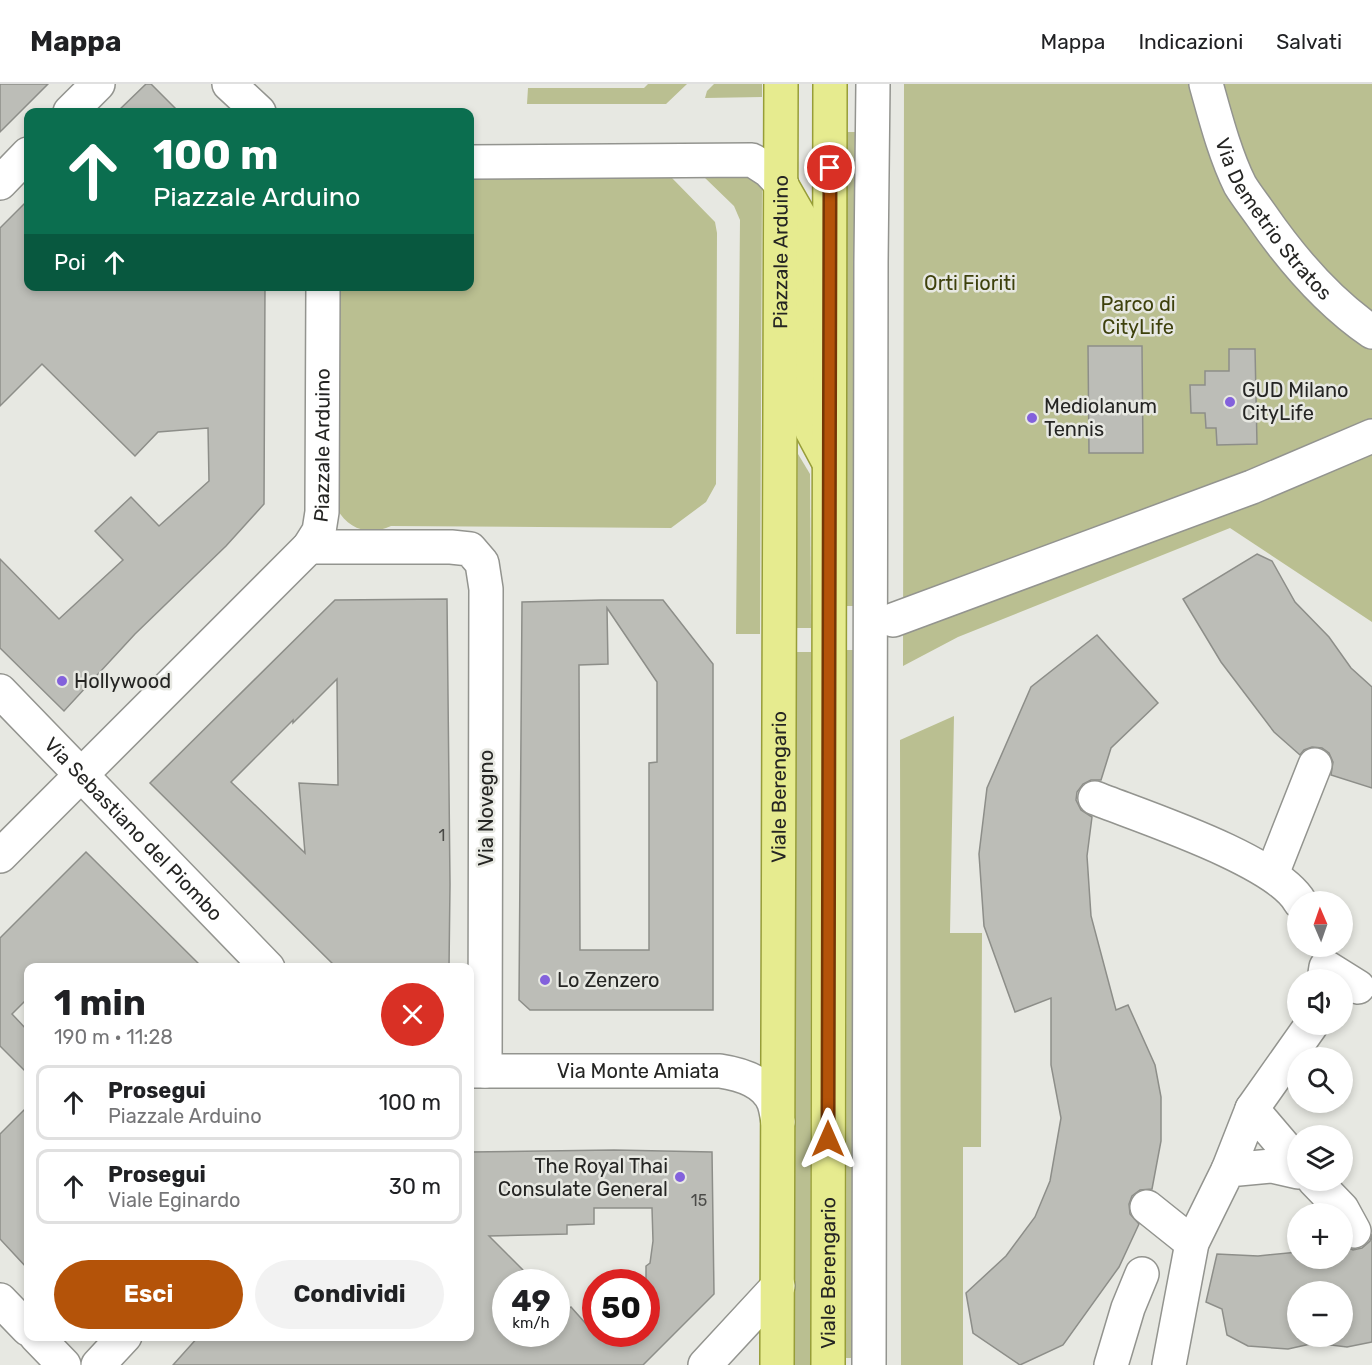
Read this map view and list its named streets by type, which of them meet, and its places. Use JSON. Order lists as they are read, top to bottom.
{
  "streets": {
    "main road": ["Piazzale Arduino", "Viale Berengario"],
    "street": [
      "Via Demetrio Stratos",
      "Via Novegno",
      "Via Sebastiano del Piombo",
      "Via Monte Amiata"
    ]
  },
  "crossings": [
    ["Piazzale Arduino", "Viale Berengario"],
    ["Piazzale Arduino", "Via Novegno"],
    ["Viale Berengario", "Via Monte Amiata"],
    ["Via Novegno", "Via Monte Amiata"]
  ],
  "parks": ["Orti Fioriti", "Parco di CityLife"],
  "places": [
    "GUD Milano CityLife",
    "Mediolanum Tennis",
    "Hollywood",
    "Lo Zenzero",
    "The Royal Thai Consulate General"
  ],
  "house_numbers": ["1", "15"],
  "north": "top",
  "page": {
    "header": "Mappa",
    "nav": ["Mappa", "Indicazioni", "Salvati"],
    "turn": ["100 m", "Piazzale Arduino"],
    "then": "Poi",
    "map_buttons": ["+", "−"],
    "heading": ["1 min", "190 m · 11:28"],
    "list": [
      {
        "name": "Prosegui",
        "note": "Piazzale Arduino",
        "value": "100 m"
      },
      {
        "name": "Prosegui",
        "note": "Viale Eginardo",
        "value": "30 m"
      }
    ],
    "buttons": ["Esci", "Condividi"],
    "speed": "49 km/h",
    "limit": "50"
  }
}
